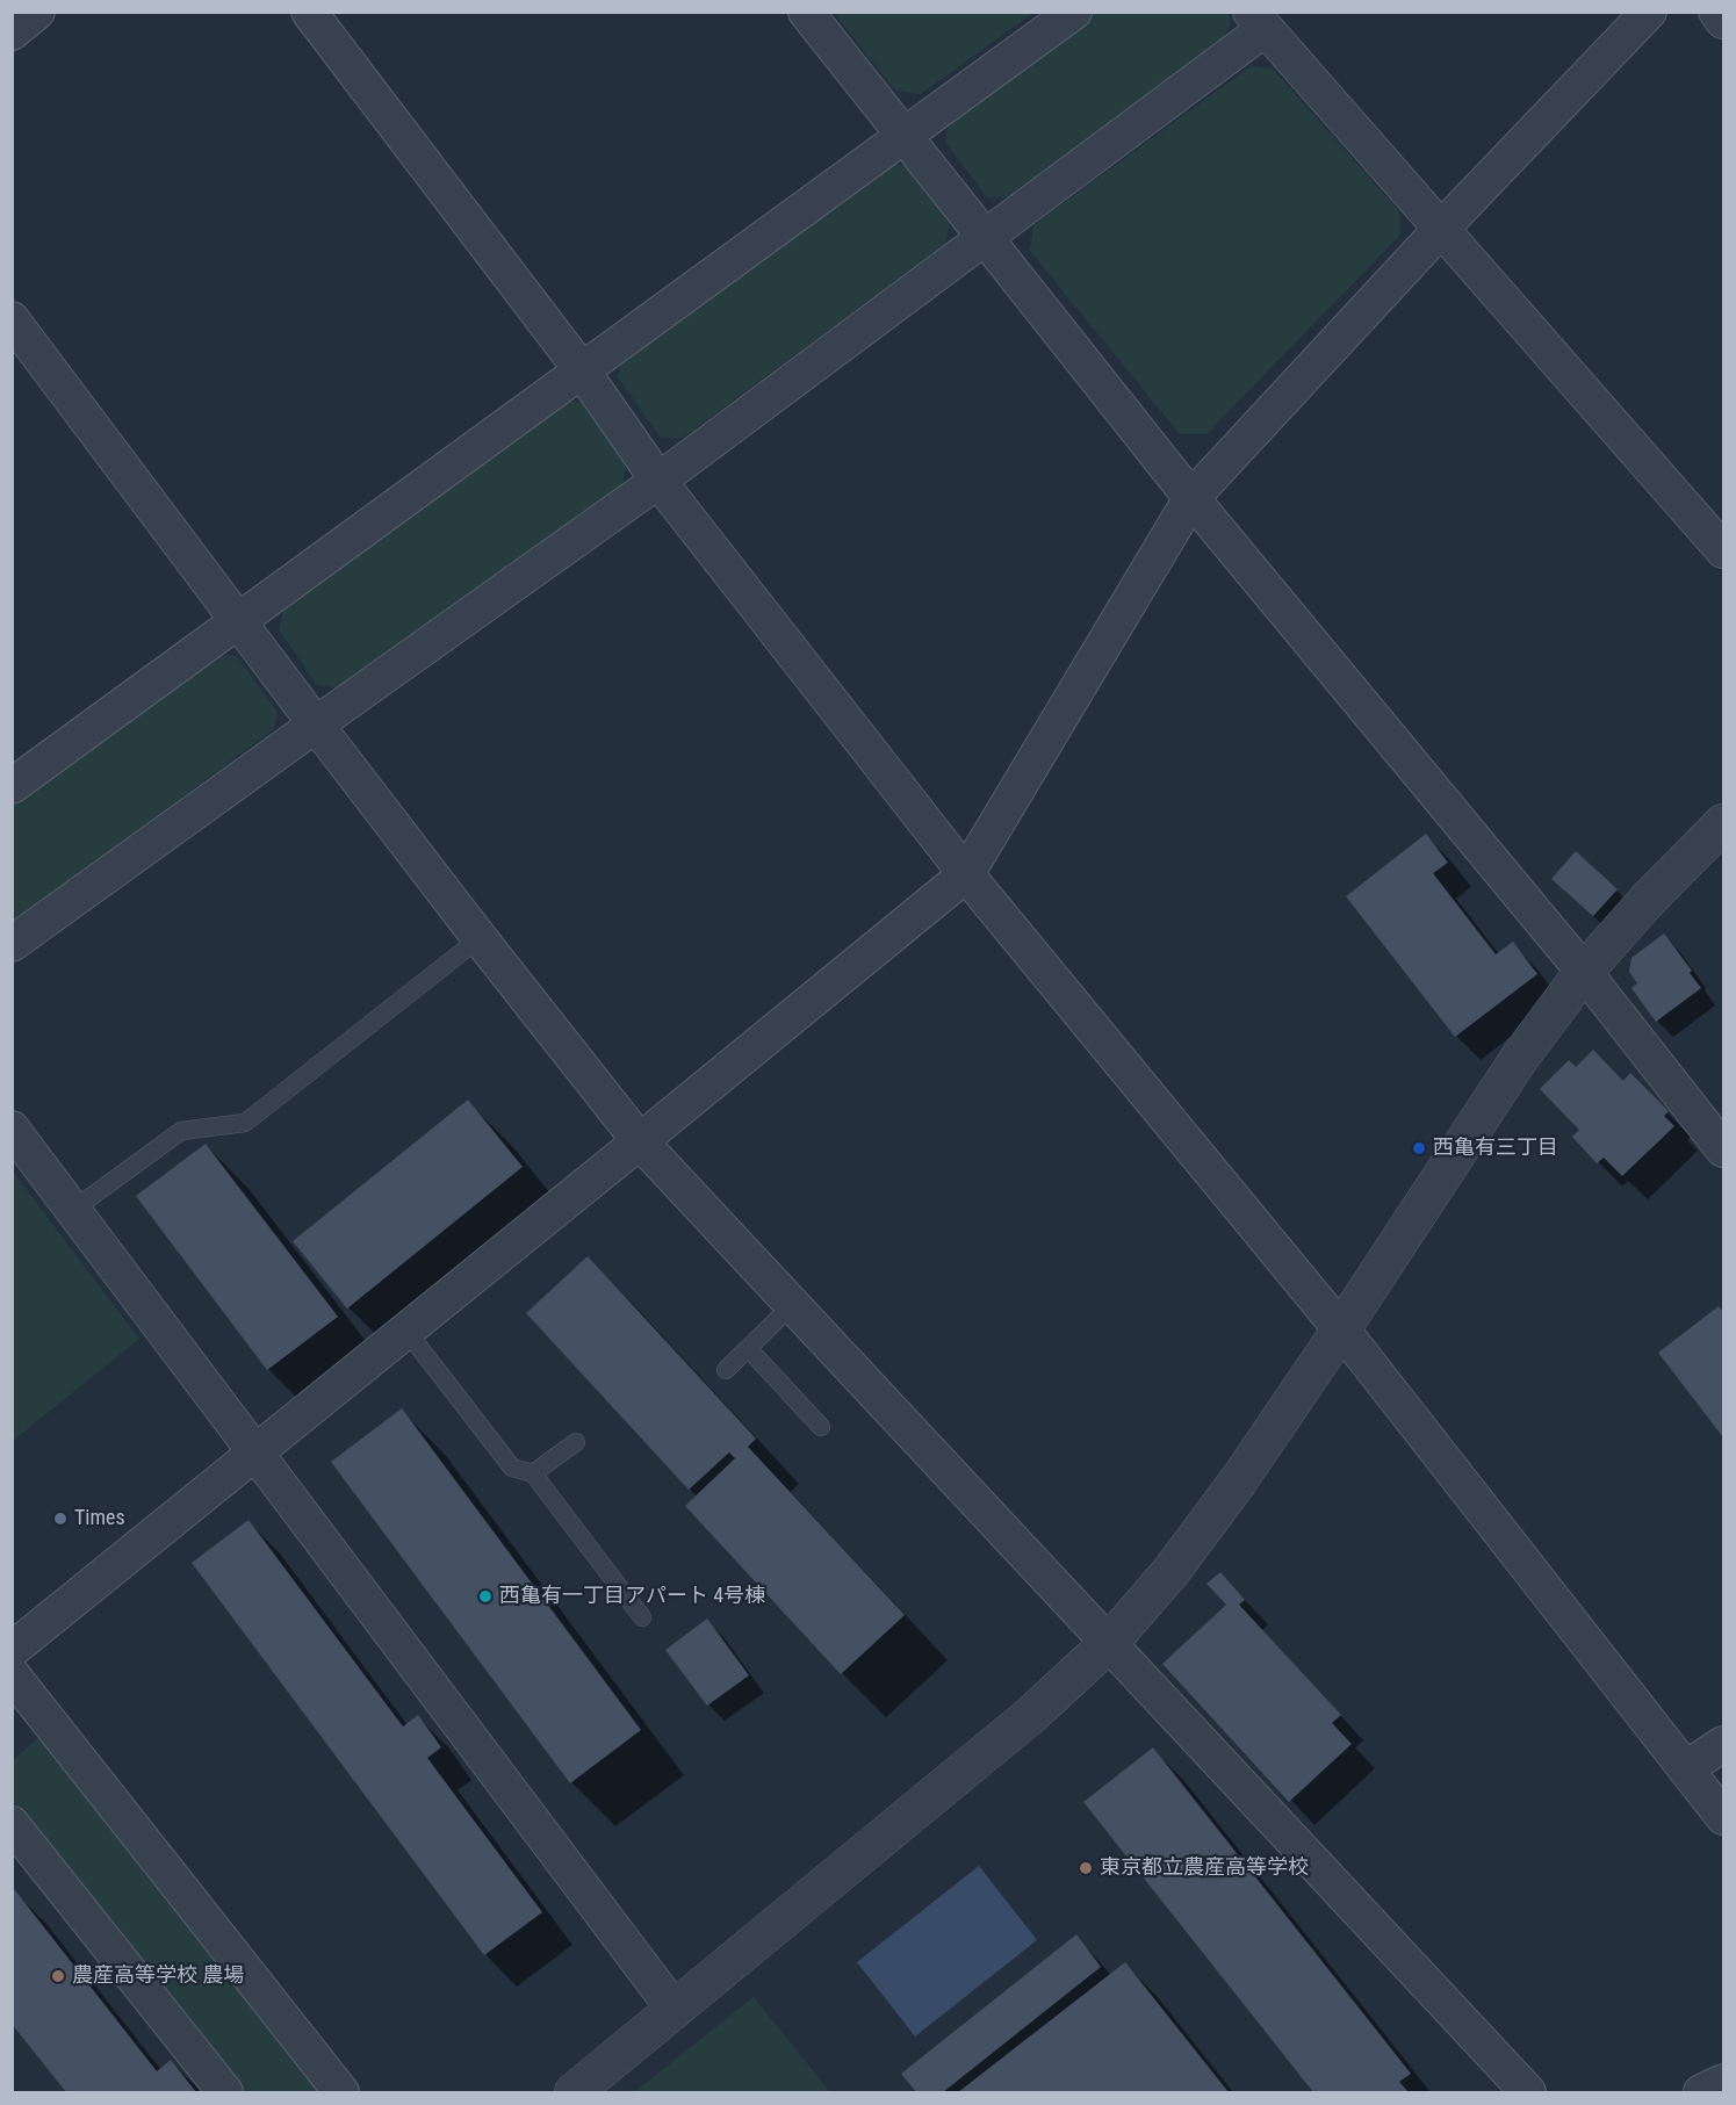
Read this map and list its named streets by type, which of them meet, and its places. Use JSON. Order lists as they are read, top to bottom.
{
  "places": [
    "西亀有三丁目",
    "Times",
    "西亀有一丁目アパート 4号棟",
    "東京都立農産高等学校",
    "農産高等学校 農場"
  ]
}
